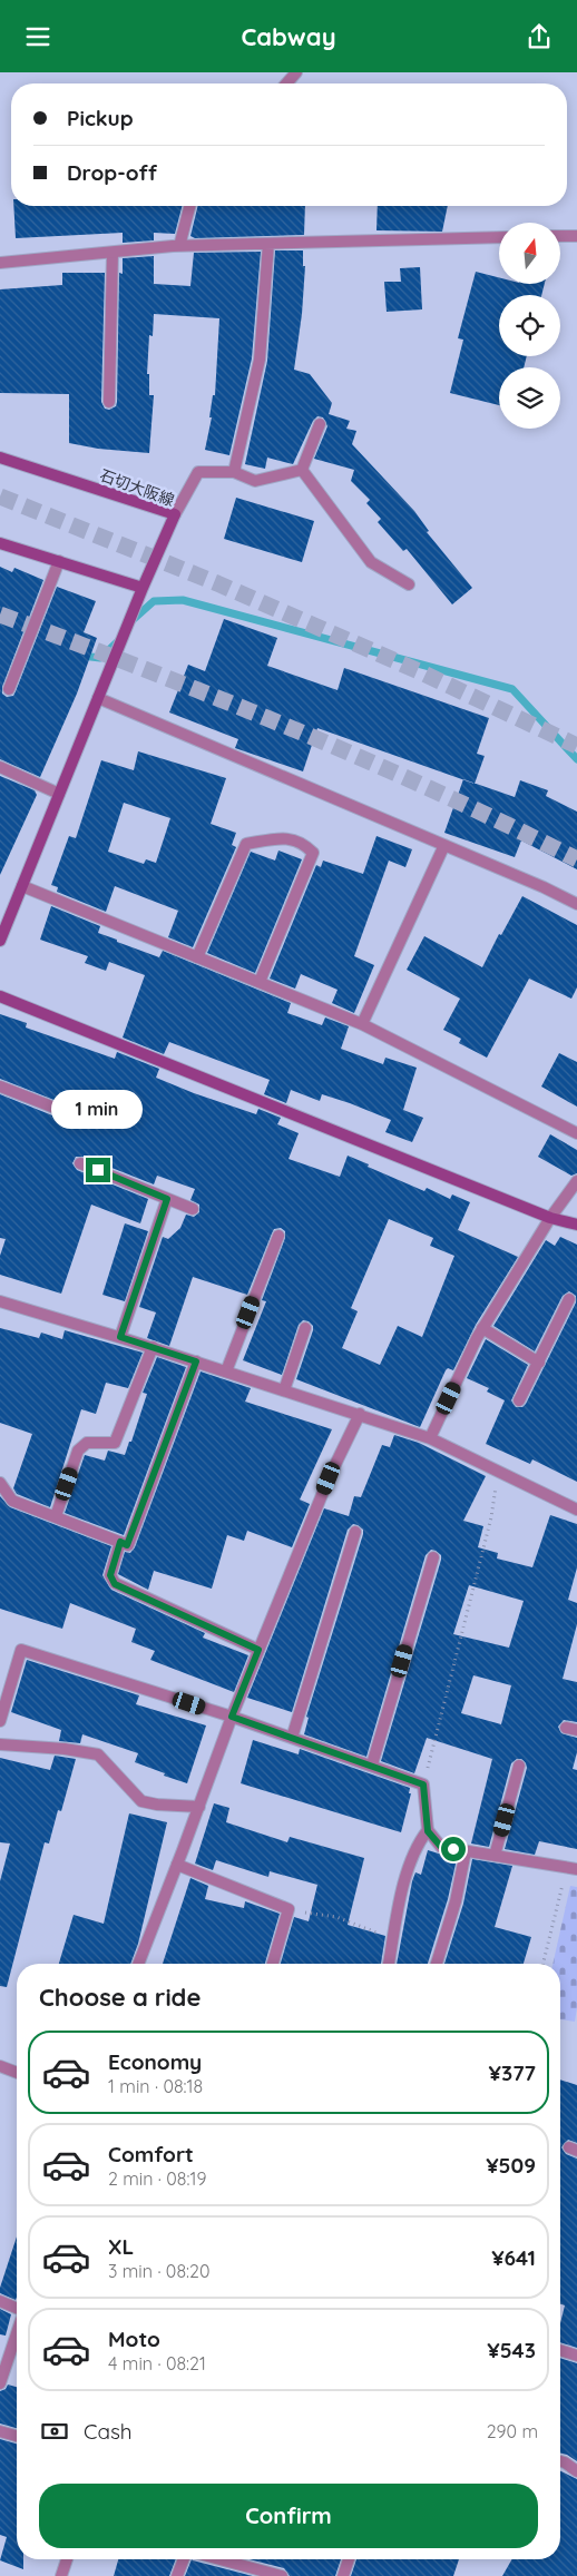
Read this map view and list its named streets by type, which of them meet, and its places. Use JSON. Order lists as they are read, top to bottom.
{
  "streets": {
    "street": ["石切大阪線"]
  },
  "north": "top",
  "page": {
    "header": "Cabway",
    "banner": ["Pickup", "Drop-off"],
    "bubble": "1 min",
    "heading": "Choose a ride",
    "list": [
      {
        "name": "Economy",
        "note": "1 min · 08:18",
        "value": "¥377"
      },
      {
        "name": "Comfort",
        "note": "2 min · 08:19",
        "value": "¥509"
      },
      {
        "name": "XL",
        "note": "3 min · 08:20",
        "value": "¥641"
      },
      {
        "name": "Moto",
        "note": "4 min · 08:21",
        "value": "¥543"
      }
    ],
    "pay": ["Cash", "290 m"],
    "buttons": "Confirm"
  }
}
